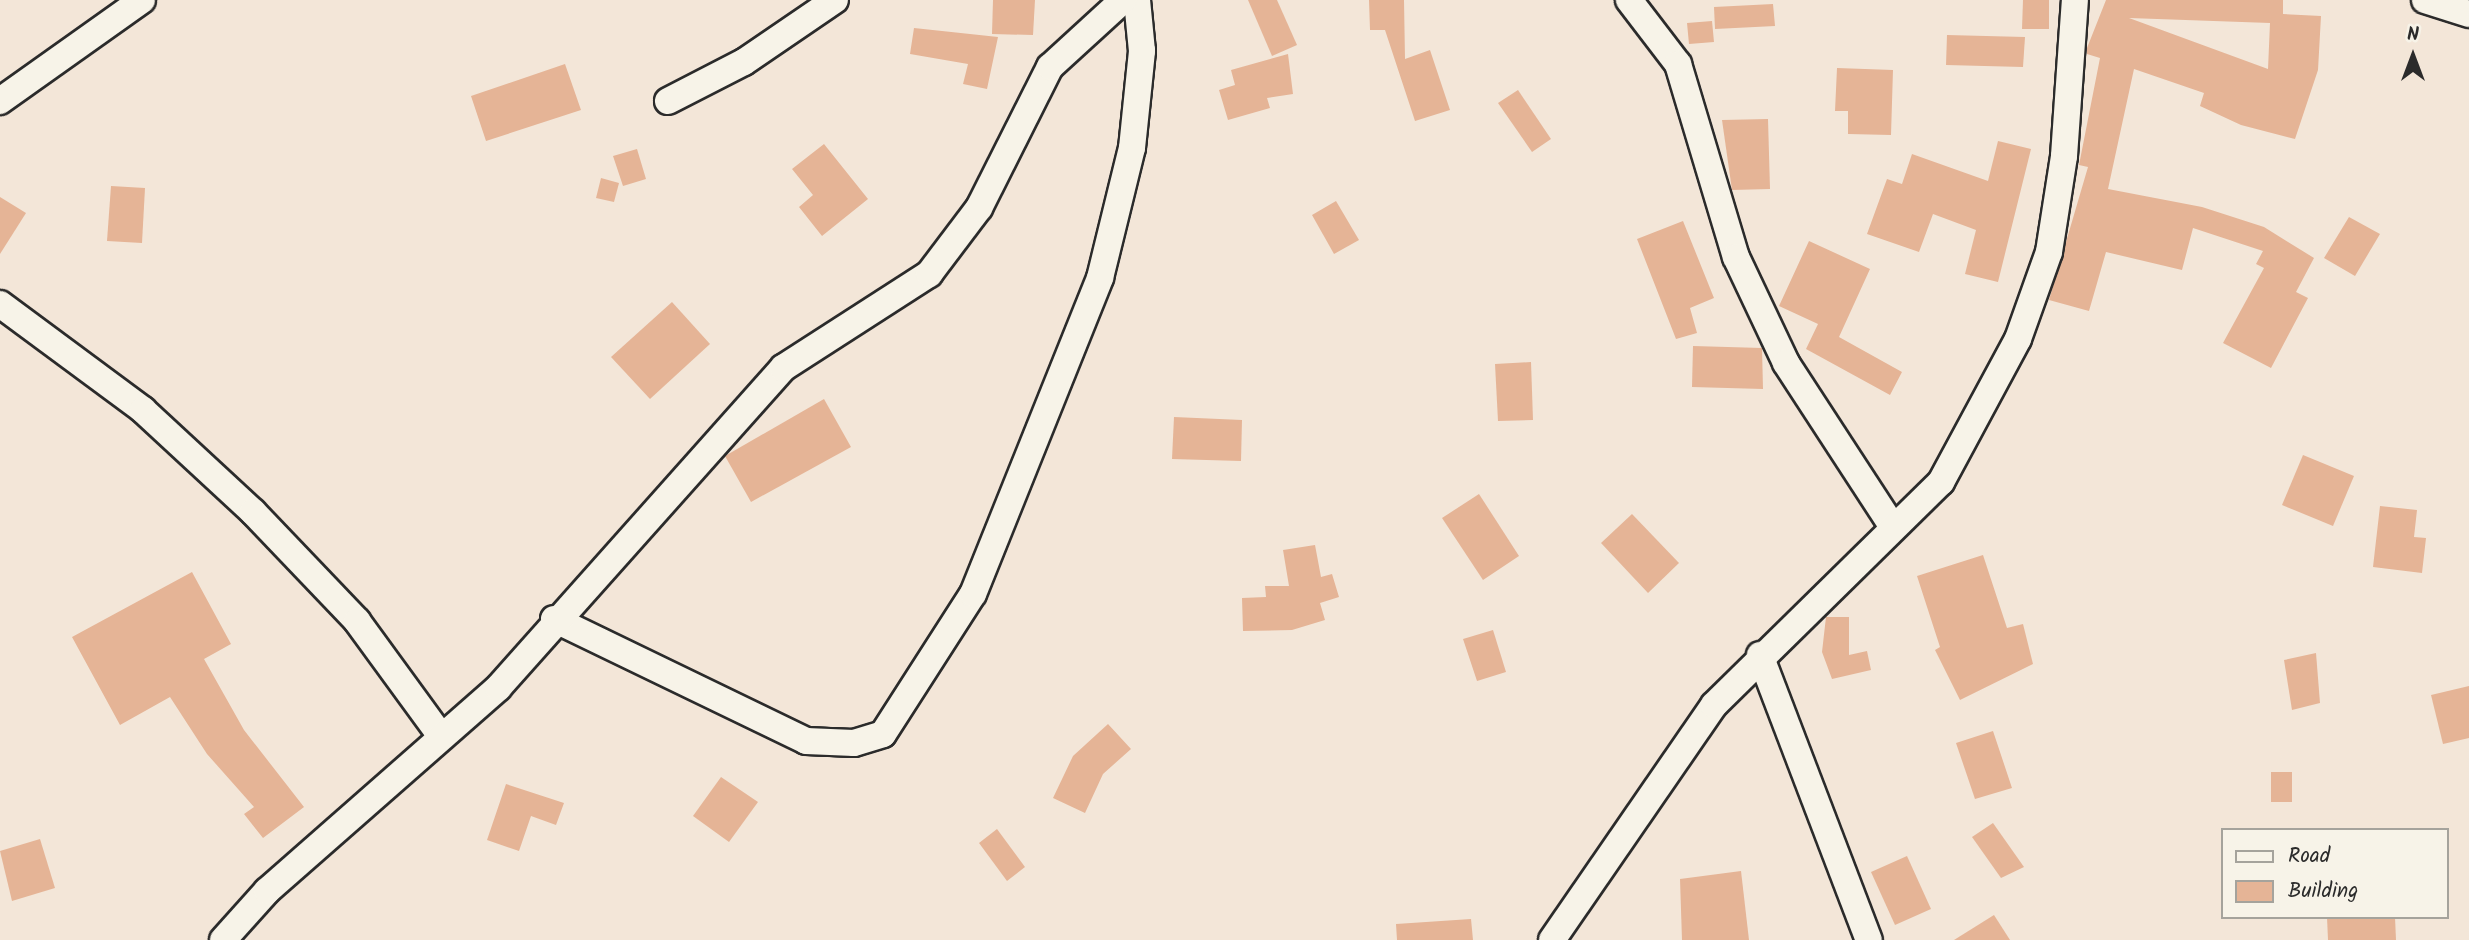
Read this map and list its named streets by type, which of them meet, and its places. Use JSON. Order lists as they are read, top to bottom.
{
  "legend": ["Road", "Building"],
  "north": "top"
}
